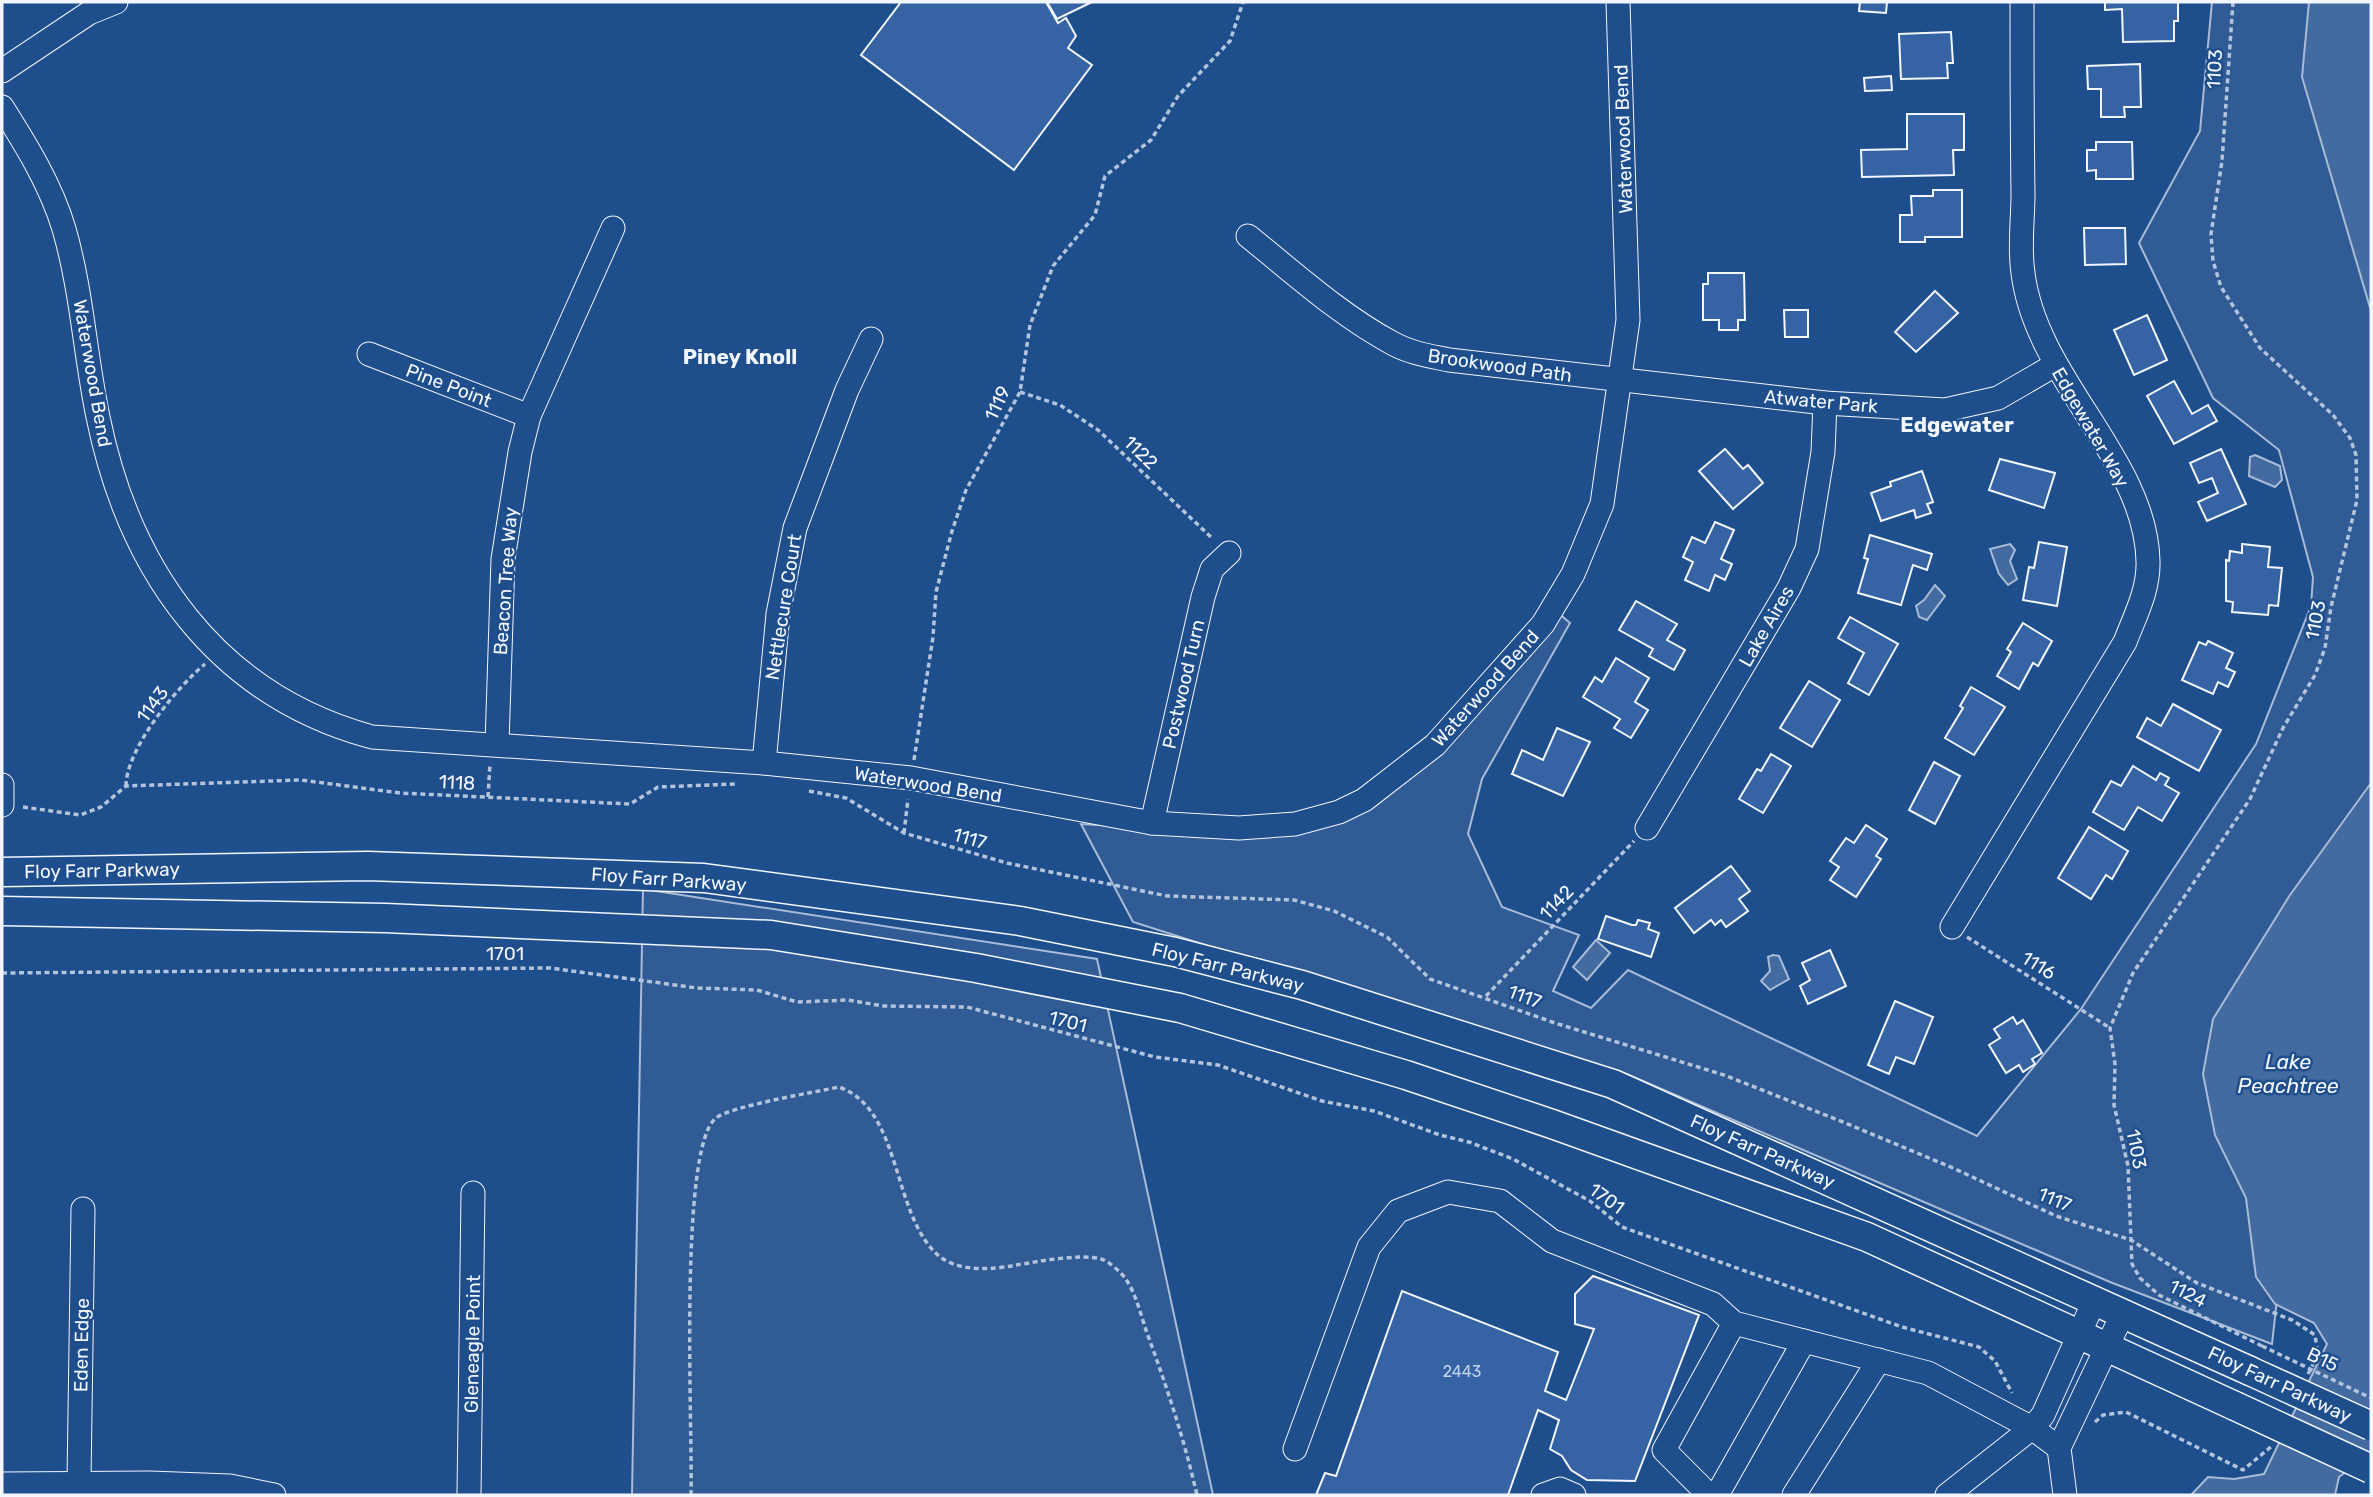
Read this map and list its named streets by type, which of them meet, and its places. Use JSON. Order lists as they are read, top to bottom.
{
  "streets": {
    "main road": ["Floy Farr Parkway"],
    "street": [
      "Waterwood Bend",
      "Brookwood Path",
      "Pine Point",
      "Atwater Park",
      "Edgewater Way",
      "Beacon Tree Way",
      "Nettlecure Court",
      "Lake Aires",
      "Postwood Turn",
      "Gleneagle Point",
      "Eden Edge"
    ],
    "path": [
      "1103",
      "1119",
      "1122",
      "1143",
      "1118",
      "1117",
      "1142",
      "1701",
      "1116",
      "1124",
      "B15"
    ]
  },
  "crossings": [
    ["1103", "1117"],
    ["1103", "1116"],
    ["1103", "1124"],
    ["Waterwood Bend", "Brookwood Path"],
    ["Waterwood Bend", "Atwater Park"],
    ["Waterwood Bend", "1119"],
    ["Waterwood Bend", "Beacon Tree Way"],
    ["Waterwood Bend", "Nettlecure Court"],
    ["Waterwood Bend", "Postwood Turn"],
    ["Waterwood Bend", "1143"],
    ["Brookwood Path", "Atwater Park"],
    ["Pine Point", "Beacon Tree Way"],
    ["Atwater Park", "Edgewater Way"],
    ["Atwater Park", "Lake Aires"],
    ["1119", "1122"],
    ["1119", "1117"],
    ["Edgewater Way", "1116"],
    ["1122", "Postwood Turn"],
    ["Lake Aires", "1142"],
    ["1143", "1118"],
    ["1117", "1142"],
    ["1117", "1124"],
    ["Floy Farr Parkway", "1124"],
    ["Floy Farr Parkway", "B15"],
    ["1124", "B15"]
  ],
  "districts": ["Piney Knoll", "Edgewater"],
  "water": ["Lake Peachtree"],
  "house_numbers": ["2443"]
}
